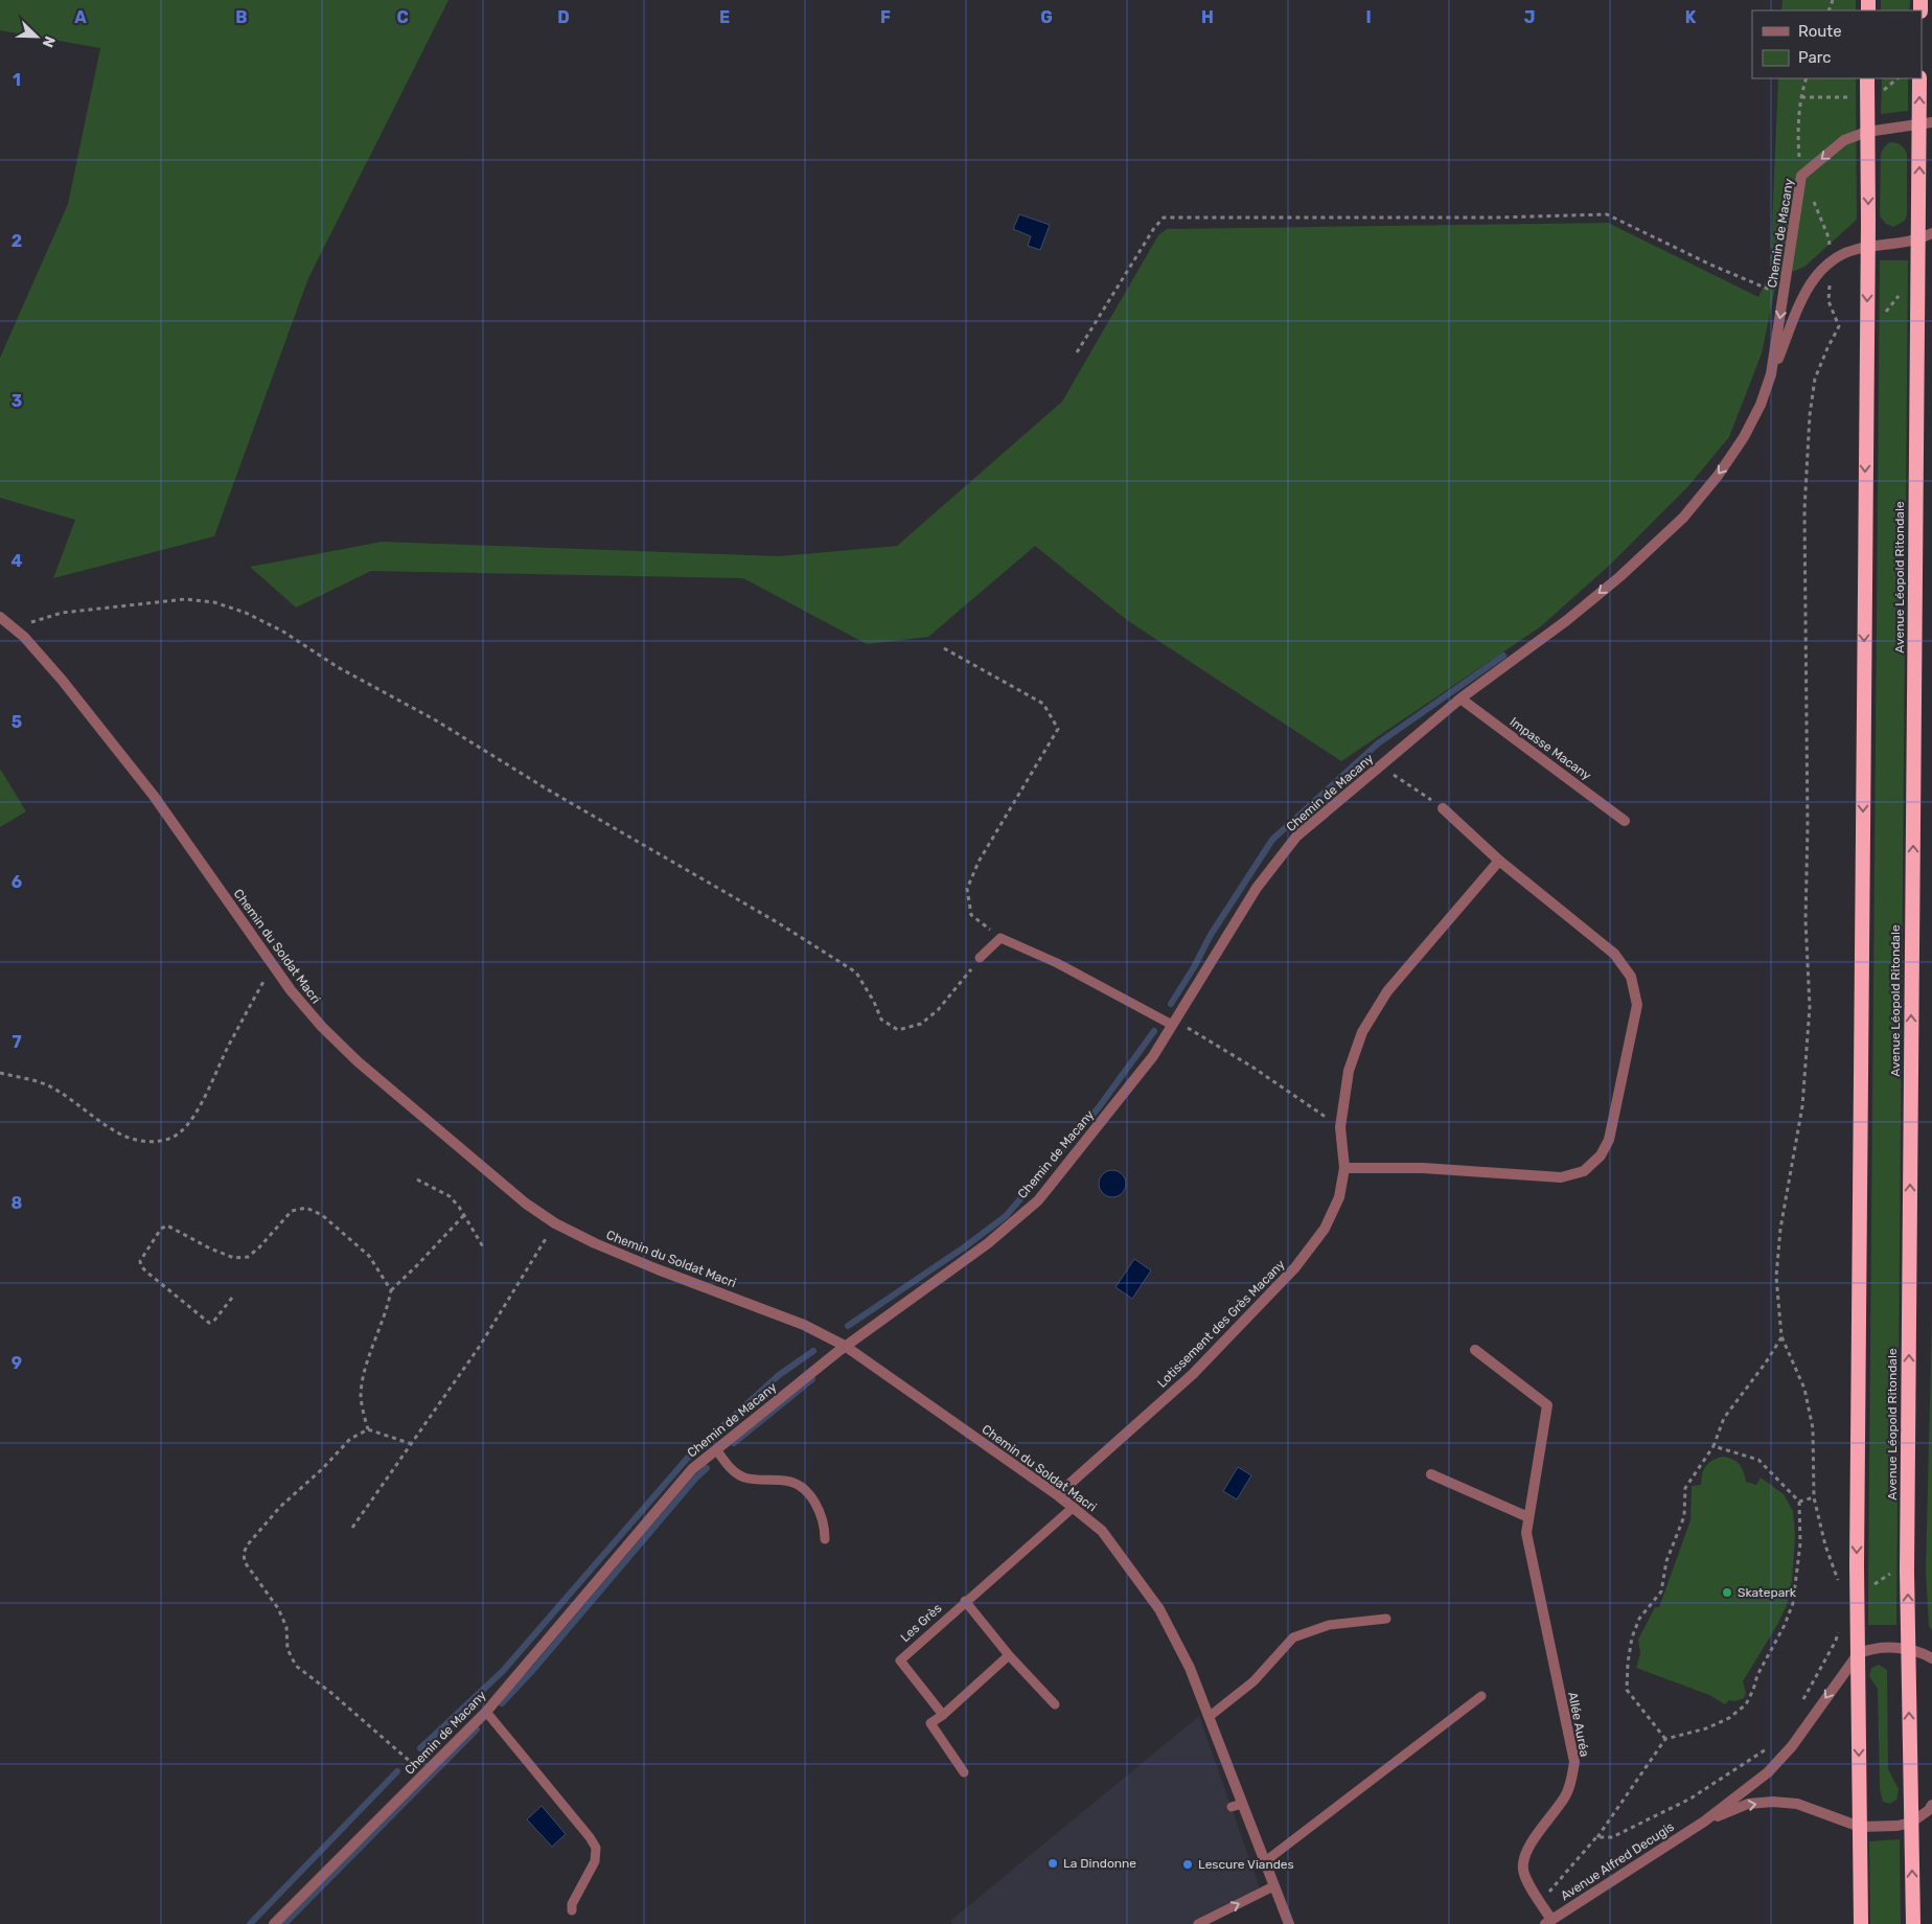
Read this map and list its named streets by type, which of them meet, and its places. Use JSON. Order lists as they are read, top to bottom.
{
  "streets": {
    "highway": ["Avenue Léopold Ritondale"],
    "street": [
      "Chemin de Macany",
      "Impasse Macany",
      "Chemin du Soldat Macri",
      "Lotissement des Grès Macany",
      "Allée Auréa",
      "Avenue Alfred Decugis"
    ],
    "lane": ["Les Grès"]
  },
  "crossings": [
    ["Chemin de Macany", "Avenue Léopold Ritondale"],
    ["Chemin de Macany", "Impasse Macany"],
    ["Chemin de Macany", "Chemin du Soldat Macri"],
    ["Chemin du Soldat Macri", "Lotissement des Grès Macany"],
    ["Chemin du Soldat Macri", "Les Grès"],
    ["Allée Auréa", "Avenue Alfred Decugis"]
  ],
  "places": ["Skatepark", "La Dindonne", "Lescure Viandes"],
  "legend": ["Route", "Parc"],
  "north": "bottom right",
  "grid": {
    "columns": [
      "A",
      "B",
      "C",
      "D",
      "E",
      "F",
      "G",
      "H",
      "I",
      "J",
      "K"
    ],
    "rows": [
      "1",
      "2",
      "3",
      "4",
      "5",
      "6",
      "7",
      "8",
      "9"
    ]
  }
}
